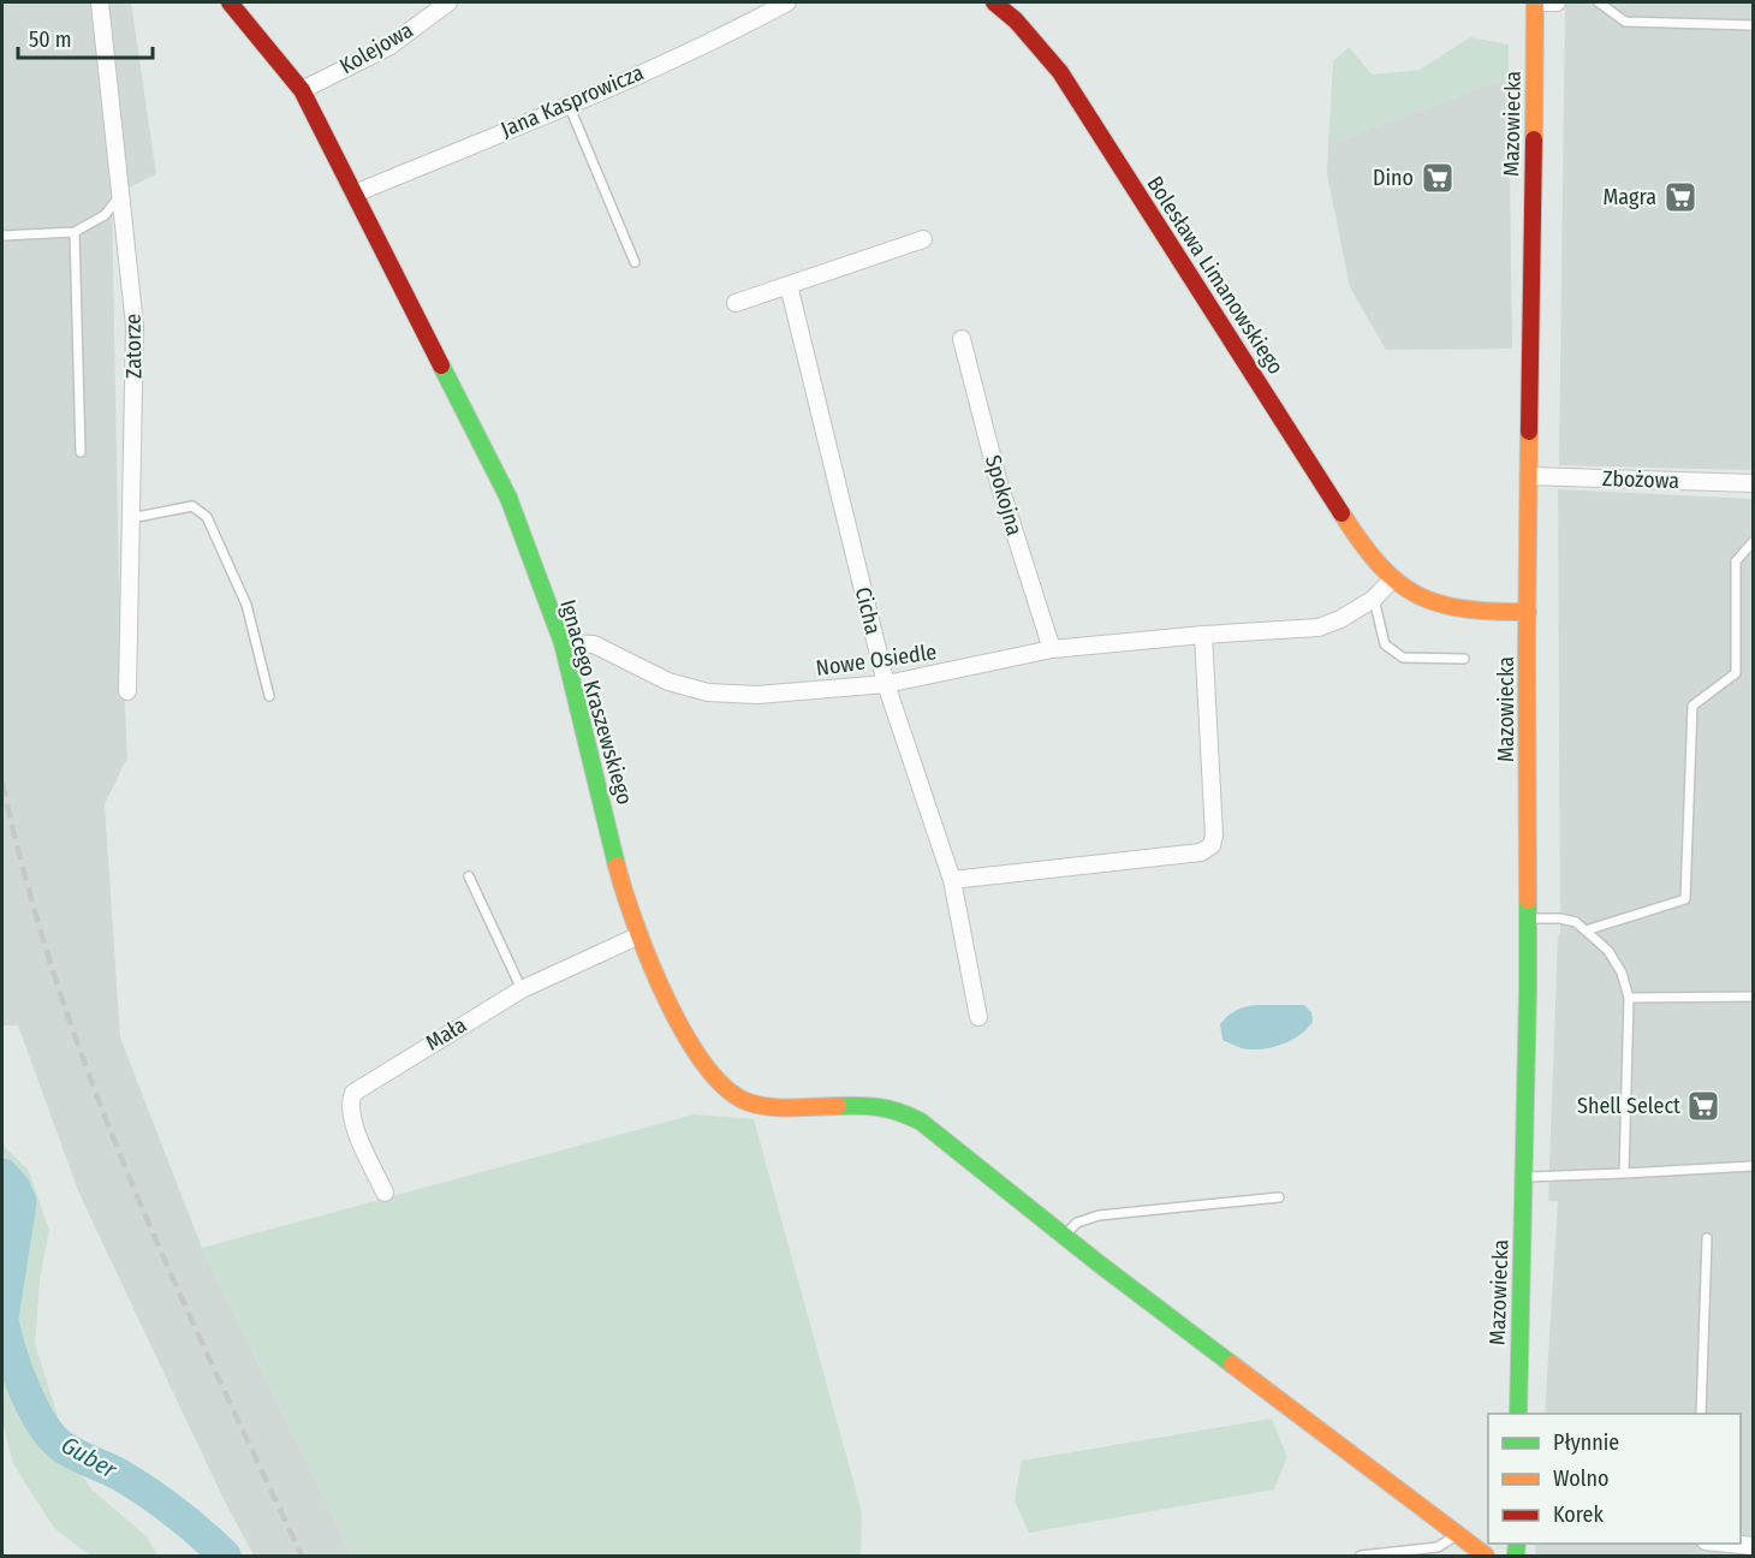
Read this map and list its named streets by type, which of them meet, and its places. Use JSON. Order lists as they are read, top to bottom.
{
  "streets": {
    "street": [
      "Kolejowa",
      "Jana Kasprowicza",
      "Mazowiecka",
      "Bolesława Limanowskiego",
      "Zatorze",
      "Zbożowa",
      "Spokojna",
      "Cicha",
      "Nowe Osiedle",
      "Ignacego Kraszewskiego",
      "Mała"
    ]
  },
  "crossings": [
    ["Kolejowa", "Ignacego Kraszewskiego"],
    ["Jana Kasprowicza", "Ignacego Kraszewskiego"],
    ["Mazowiecka", "Zbożowa"],
    ["Bolesława Limanowskiego", "Nowe Osiedle"],
    ["Spokojna", "Nowe Osiedle"],
    ["Cicha", "Nowe Osiedle"],
    ["Nowe Osiedle", "Ignacego Kraszewskiego"],
    ["Ignacego Kraszewskiego", "Mała"]
  ],
  "water": ["Guber"],
  "places": {
    "supermarket": ["Dino", "Magra", "Shell Select"]
  },
  "legend": ["Płynnie", "Wolno", "Korek"],
  "scale_bar": "50 m"
}
